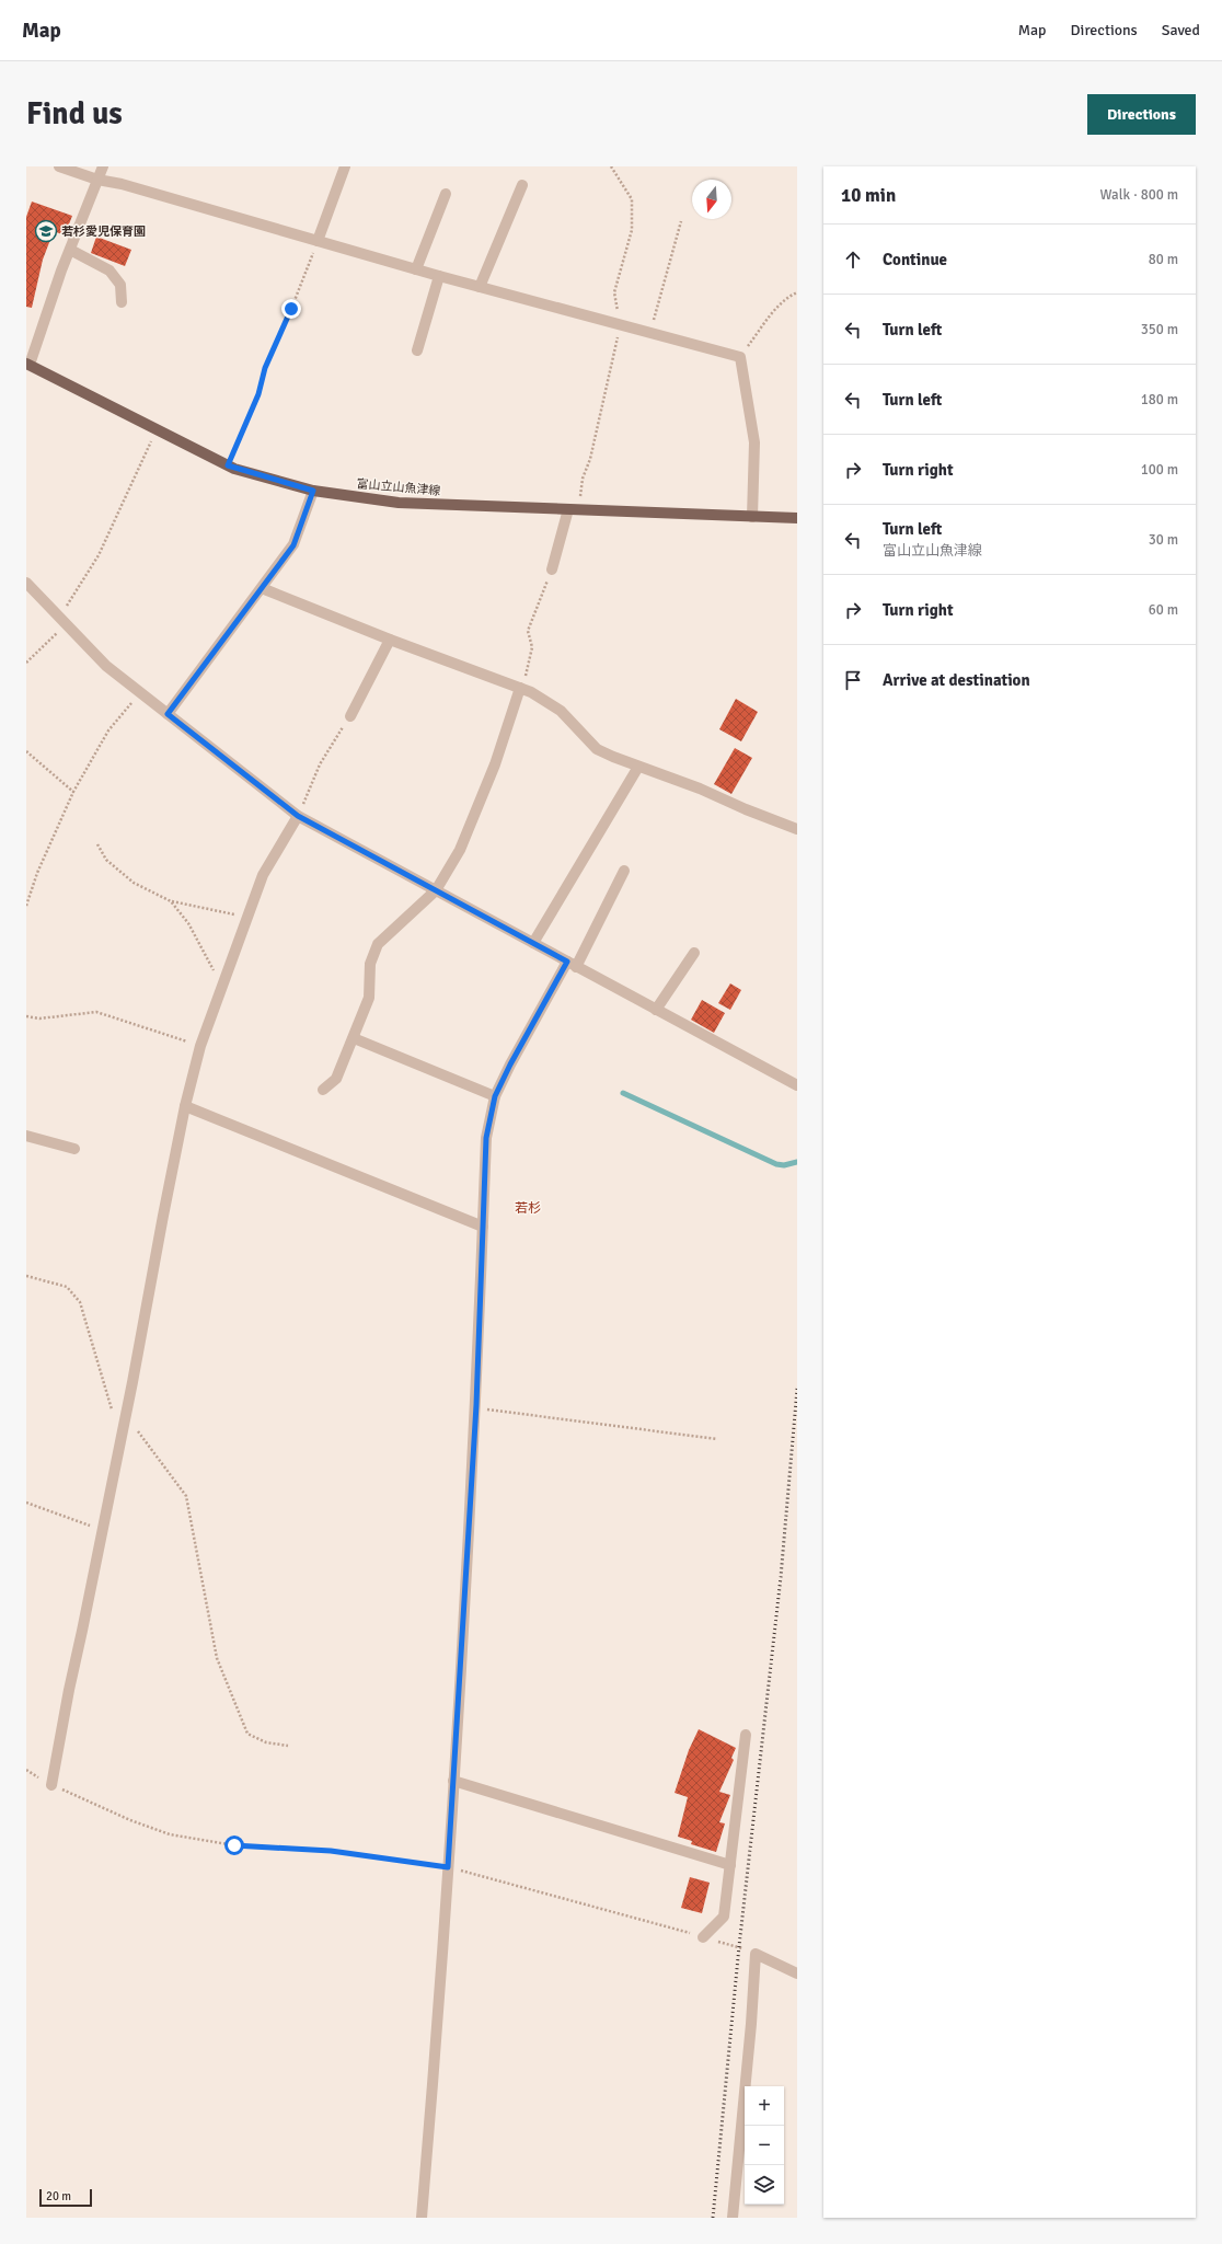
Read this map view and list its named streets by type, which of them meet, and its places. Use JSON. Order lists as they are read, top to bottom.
{
  "streets": {
    "main road": ["富山立山魚津線"]
  },
  "districts": ["若杉"],
  "places": {
    "school or university": ["若杉愛児保育園"]
  },
  "scale_bar": "20 m",
  "north": "bottom",
  "page": {
    "header": "Map",
    "nav": ["Map", "Directions", "Saved"],
    "buttons": "Directions",
    "title": "Find us",
    "heading": ["10 min", "Walk · 800 m"],
    "list": [
      ["Continue", "80 m"],
      ["Turn left", "350 m"],
      ["Turn left", "180 m"],
      ["Turn right", "100 m"],
      ["Turn left", "富山立山魚津線", "30 m"],
      ["Turn right", "60 m"],
      "Arrive at destination"
    ],
    "map_buttons": ["+", "−"],
    "scale": "20 m"
  }
}
